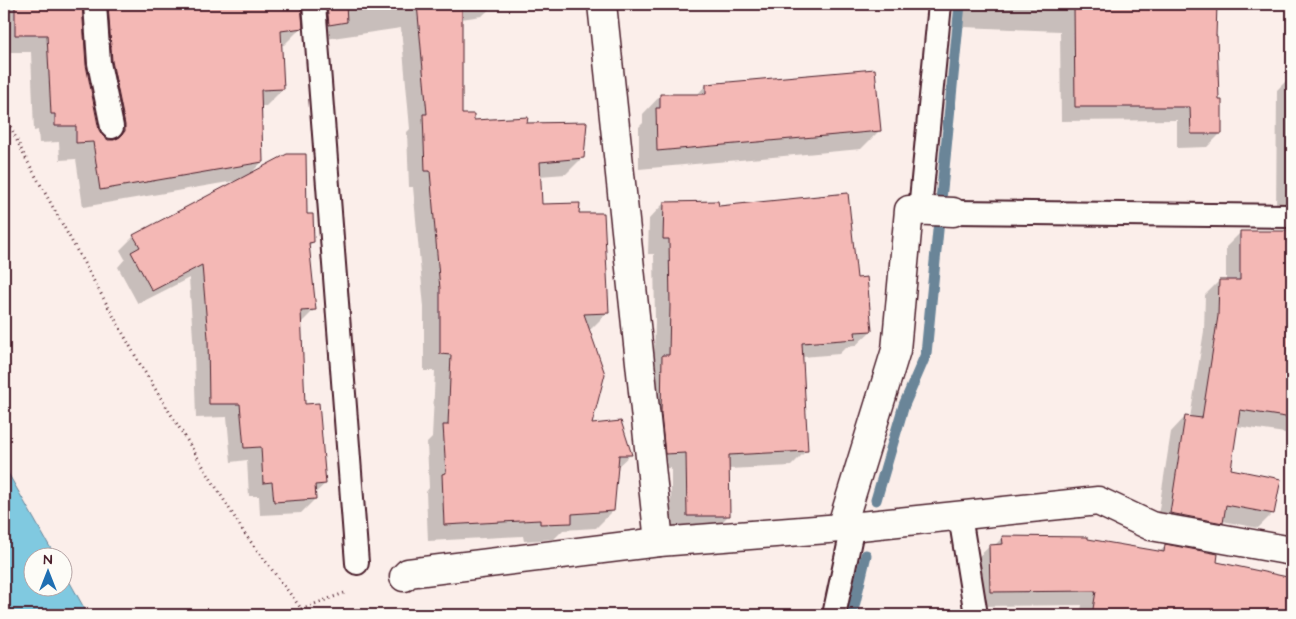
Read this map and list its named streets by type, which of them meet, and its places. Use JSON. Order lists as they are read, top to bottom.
{
  "north": "top"
}
